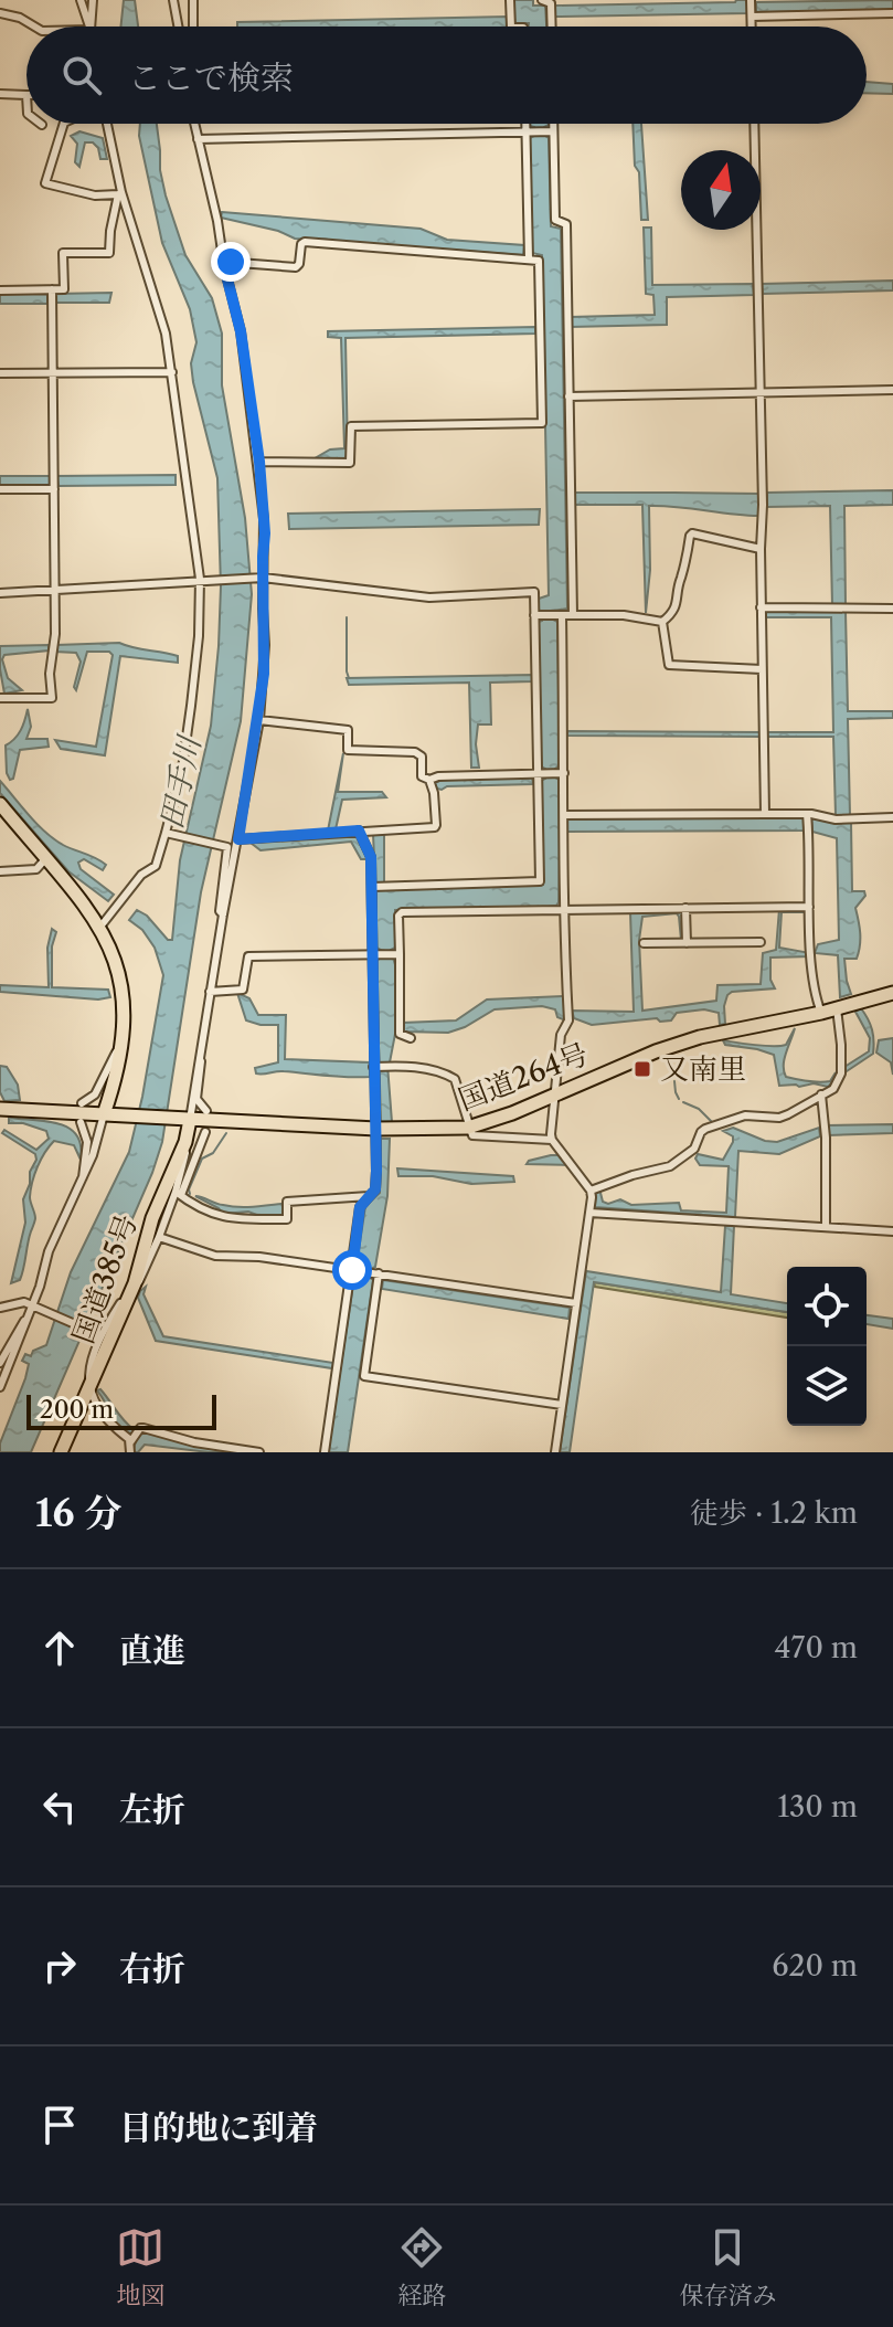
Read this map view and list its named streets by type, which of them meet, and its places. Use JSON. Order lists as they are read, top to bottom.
{
  "streets": {
    "highway": ["国道264号", "国道385号"]
  },
  "crossings": [
    ["国道264号", "国道385号"]
  ],
  "water": ["田手川"],
  "places": {
    "transit": ["又南里"]
  },
  "scale_bar": "200 m",
  "north": "top",
  "page": {
    "search": "ここで検索",
    "scale": "200 m",
    "heading": ["16 分", "徒歩 · 1.2 km"],
    "list": [
      ["直進", "470 m"],
      ["左折", "130 m"],
      ["右折", "620 m"],
      "目的地に到着"
    ],
    "nav": ["地図", "経路", "保存済み"]
  }
}
